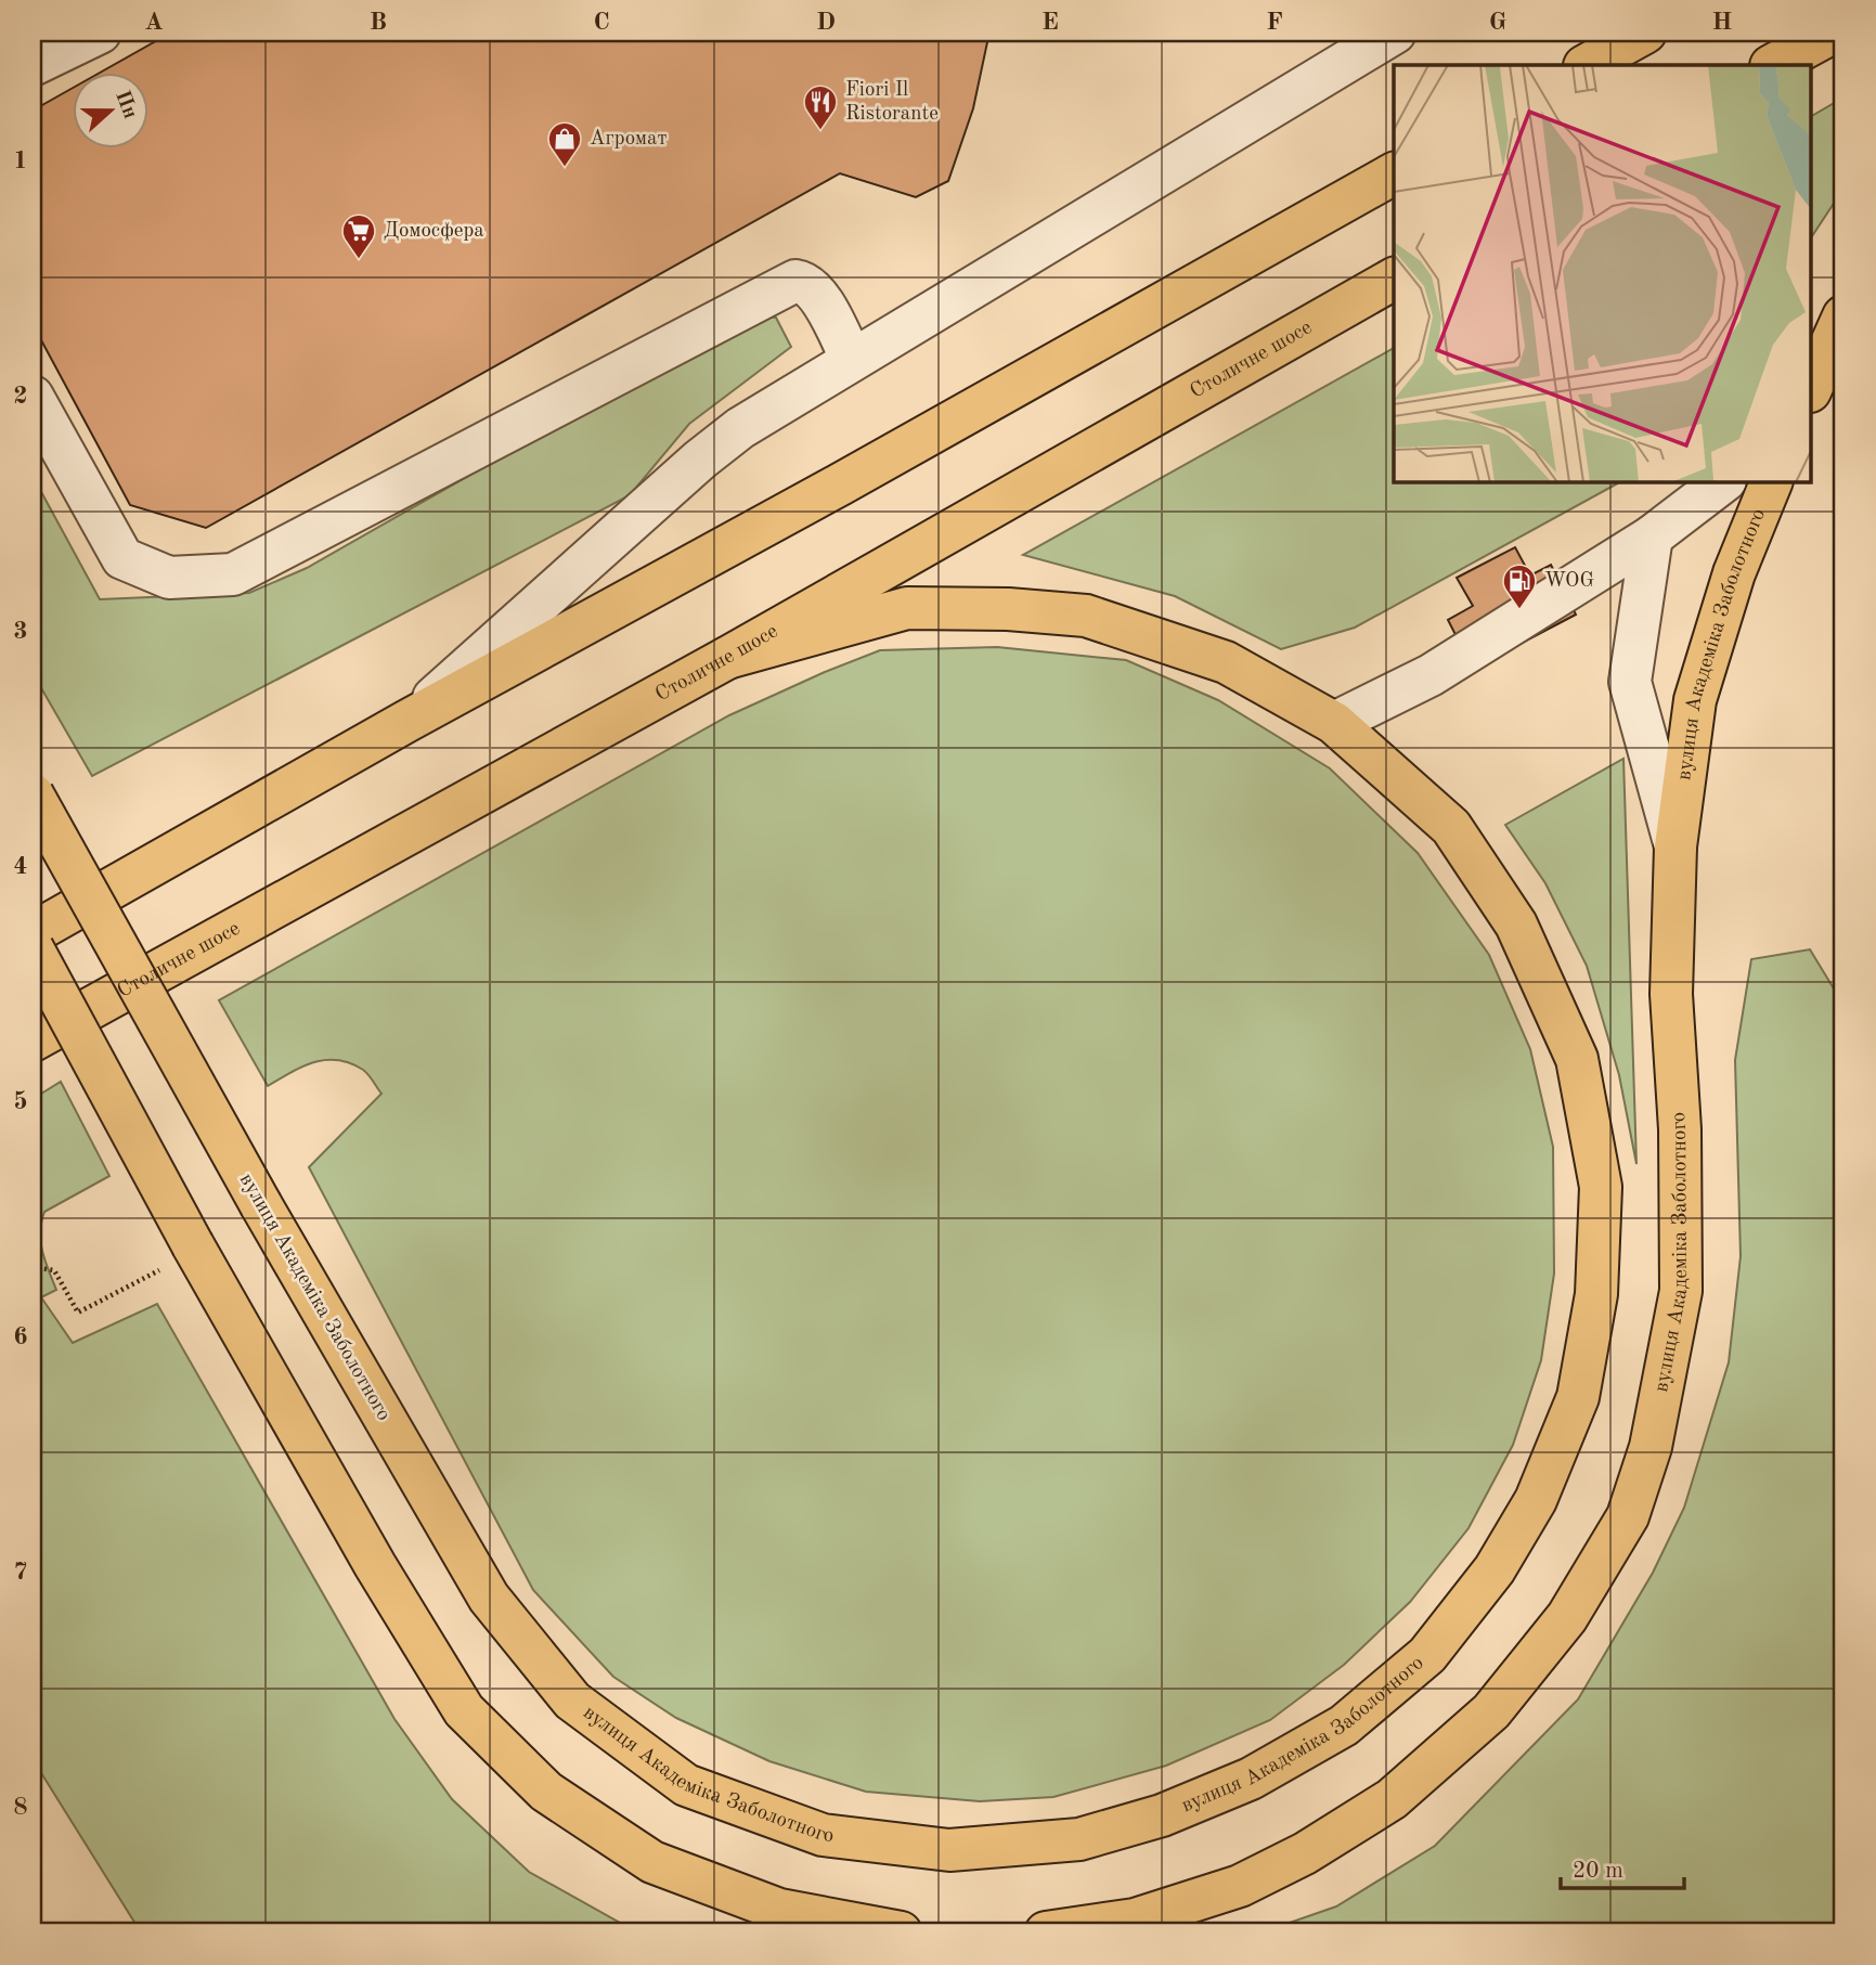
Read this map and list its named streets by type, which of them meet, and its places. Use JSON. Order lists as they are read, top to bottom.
{
  "streets": {
    "main road": ["Столичне шосе", "вулиця Академіка Заболотного"]
  },
  "crossings": [
    ["Столичне шосе", "вулиця Академіка Заболотного"]
  ],
  "places": {
    "restaurant": ["Fiori Il Ristorante"],
    "shop": ["Агромат"],
    "supermarket": ["Домосфера"],
    "fuel station": ["WOG"]
  },
  "scale_bar": "20 m",
  "north": "right",
  "grid": {
    "columns": [
      "A",
      "B",
      "C",
      "D",
      "E",
      "F",
      "G",
      "H"
    ],
    "rows": [
      "1",
      "2",
      "3",
      "4",
      "5",
      "6",
      "7",
      "8"
    ]
  }
}
